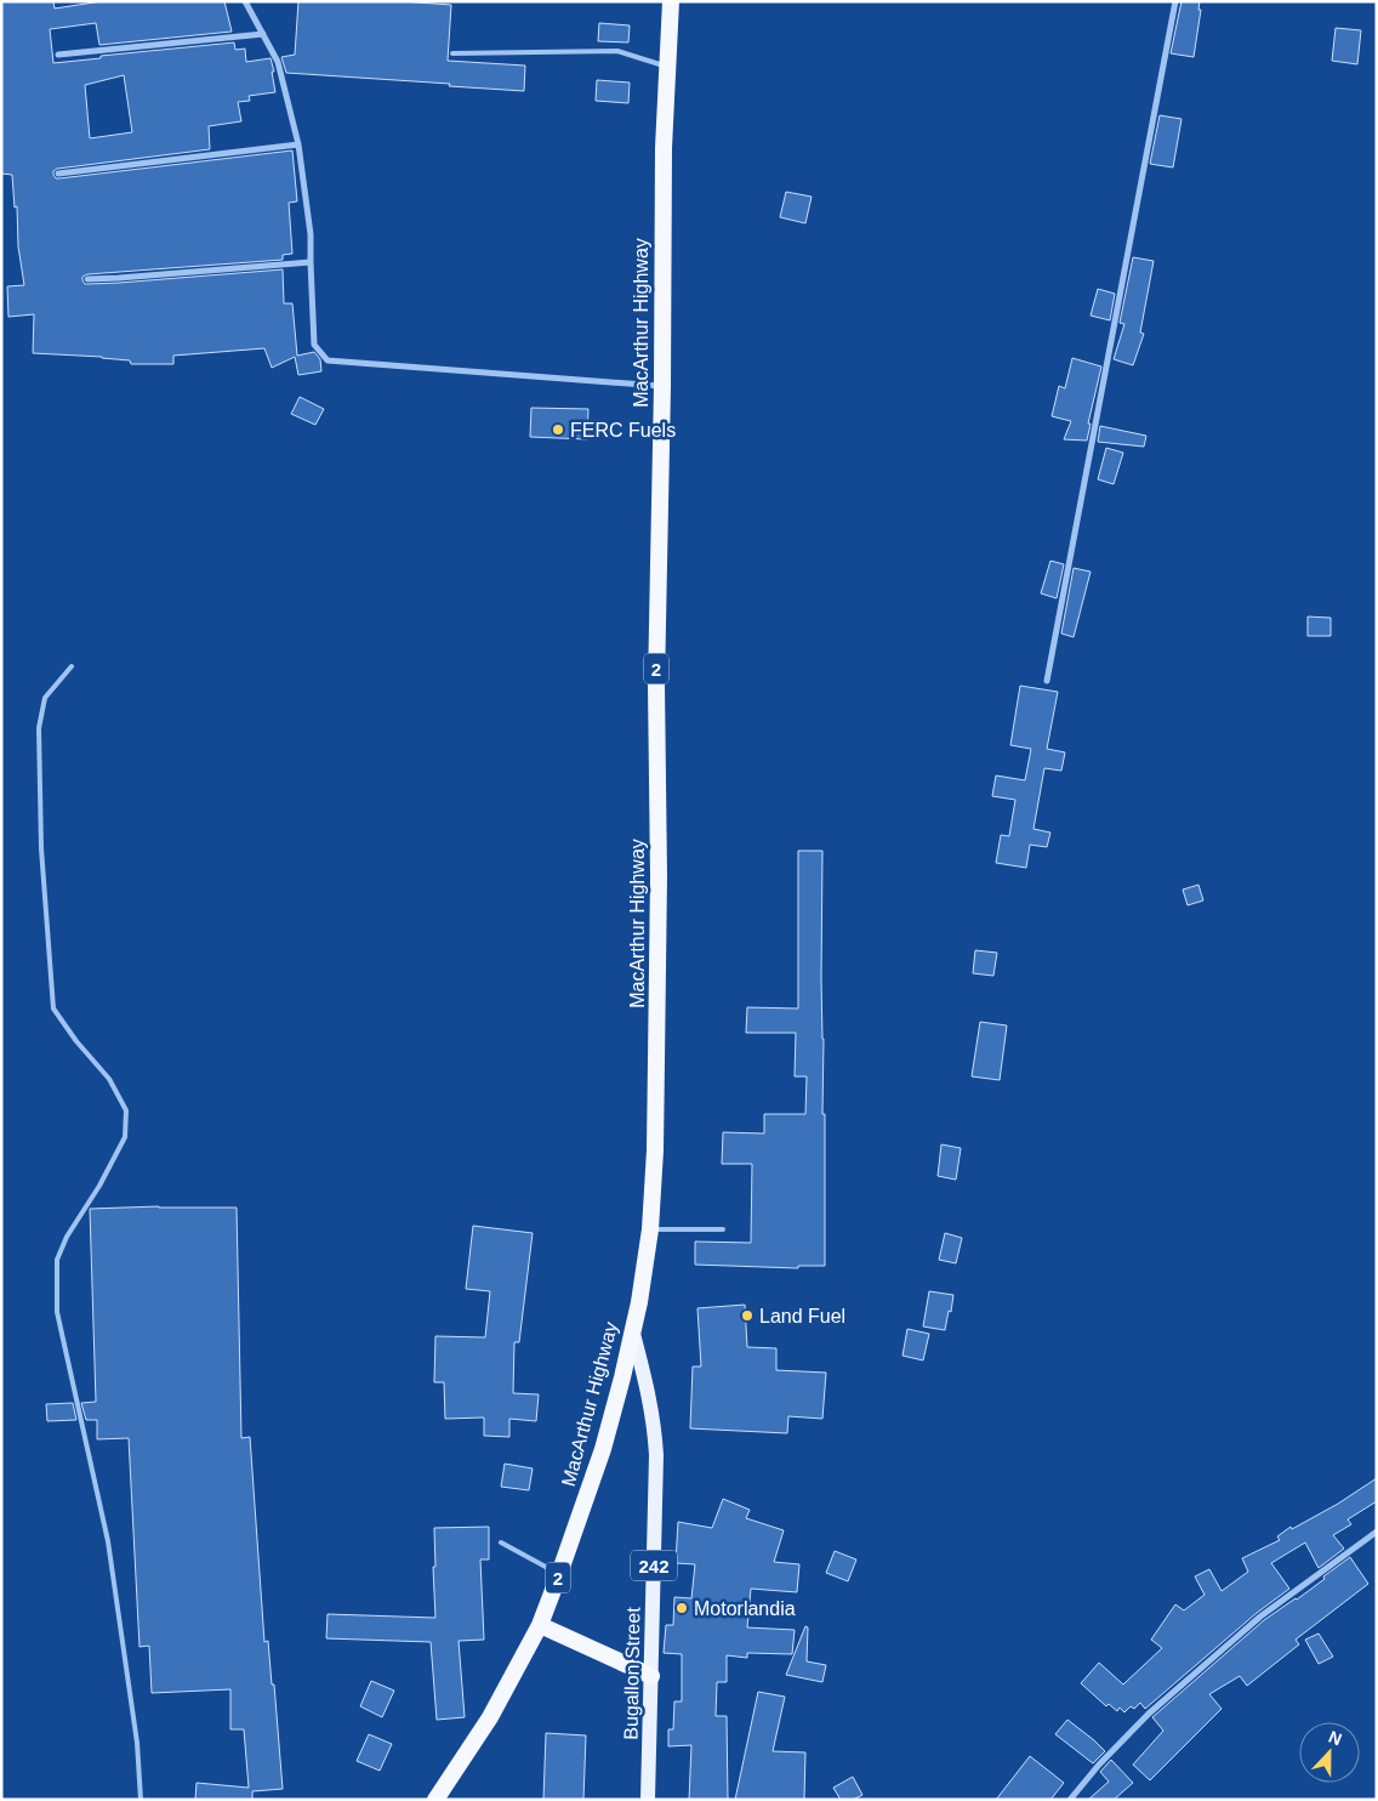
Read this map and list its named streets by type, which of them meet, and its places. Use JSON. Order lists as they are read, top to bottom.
{
  "streets": {
    "highway": ["MacArthur Highway", "2"],
    "main road": ["242", "Bugallon Street"]
  },
  "crossings": [
    ["MacArthur Highway", "Bugallon Street"]
  ],
  "places": ["FERC Fuels", "Land Fuel", "Motorlandia"],
  "north": "top"
}
